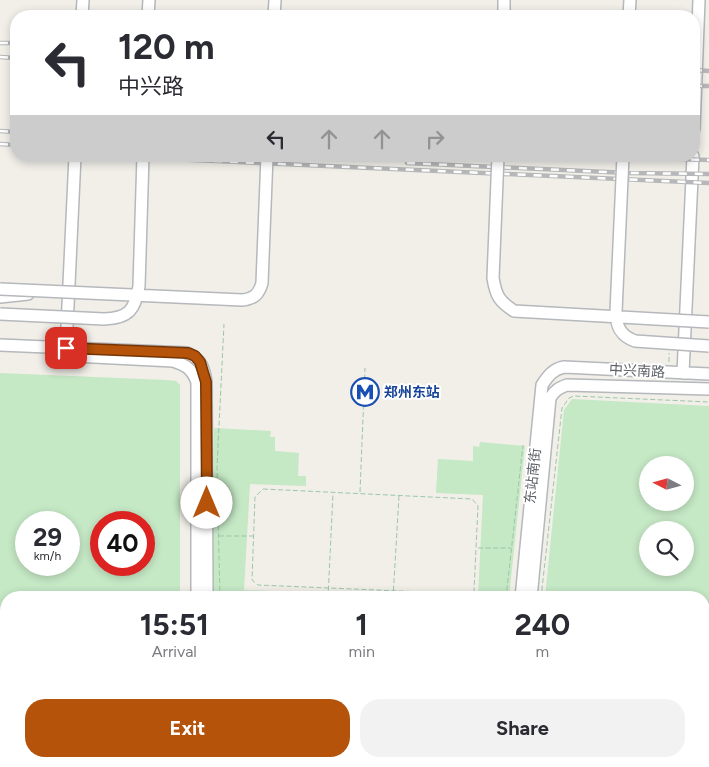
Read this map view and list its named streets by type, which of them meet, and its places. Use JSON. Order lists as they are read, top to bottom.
{
  "streets": {
    "street": ["中兴南路", "东站南街"]
  },
  "crossings": [
    ["中兴南路", "东站南街"]
  ],
  "places": {
    "metro station": ["郑州东站"]
  },
  "north": "left",
  "page": {
    "turn": ["120 m", "中兴路"],
    "speed": "29 km/h",
    "limit": "40",
    "eta": [
      "15:51",
      "Arrival",
      "1",
      "min",
      "240",
      "m"
    ],
    "buttons": ["Exit", "Share"]
  }
}
